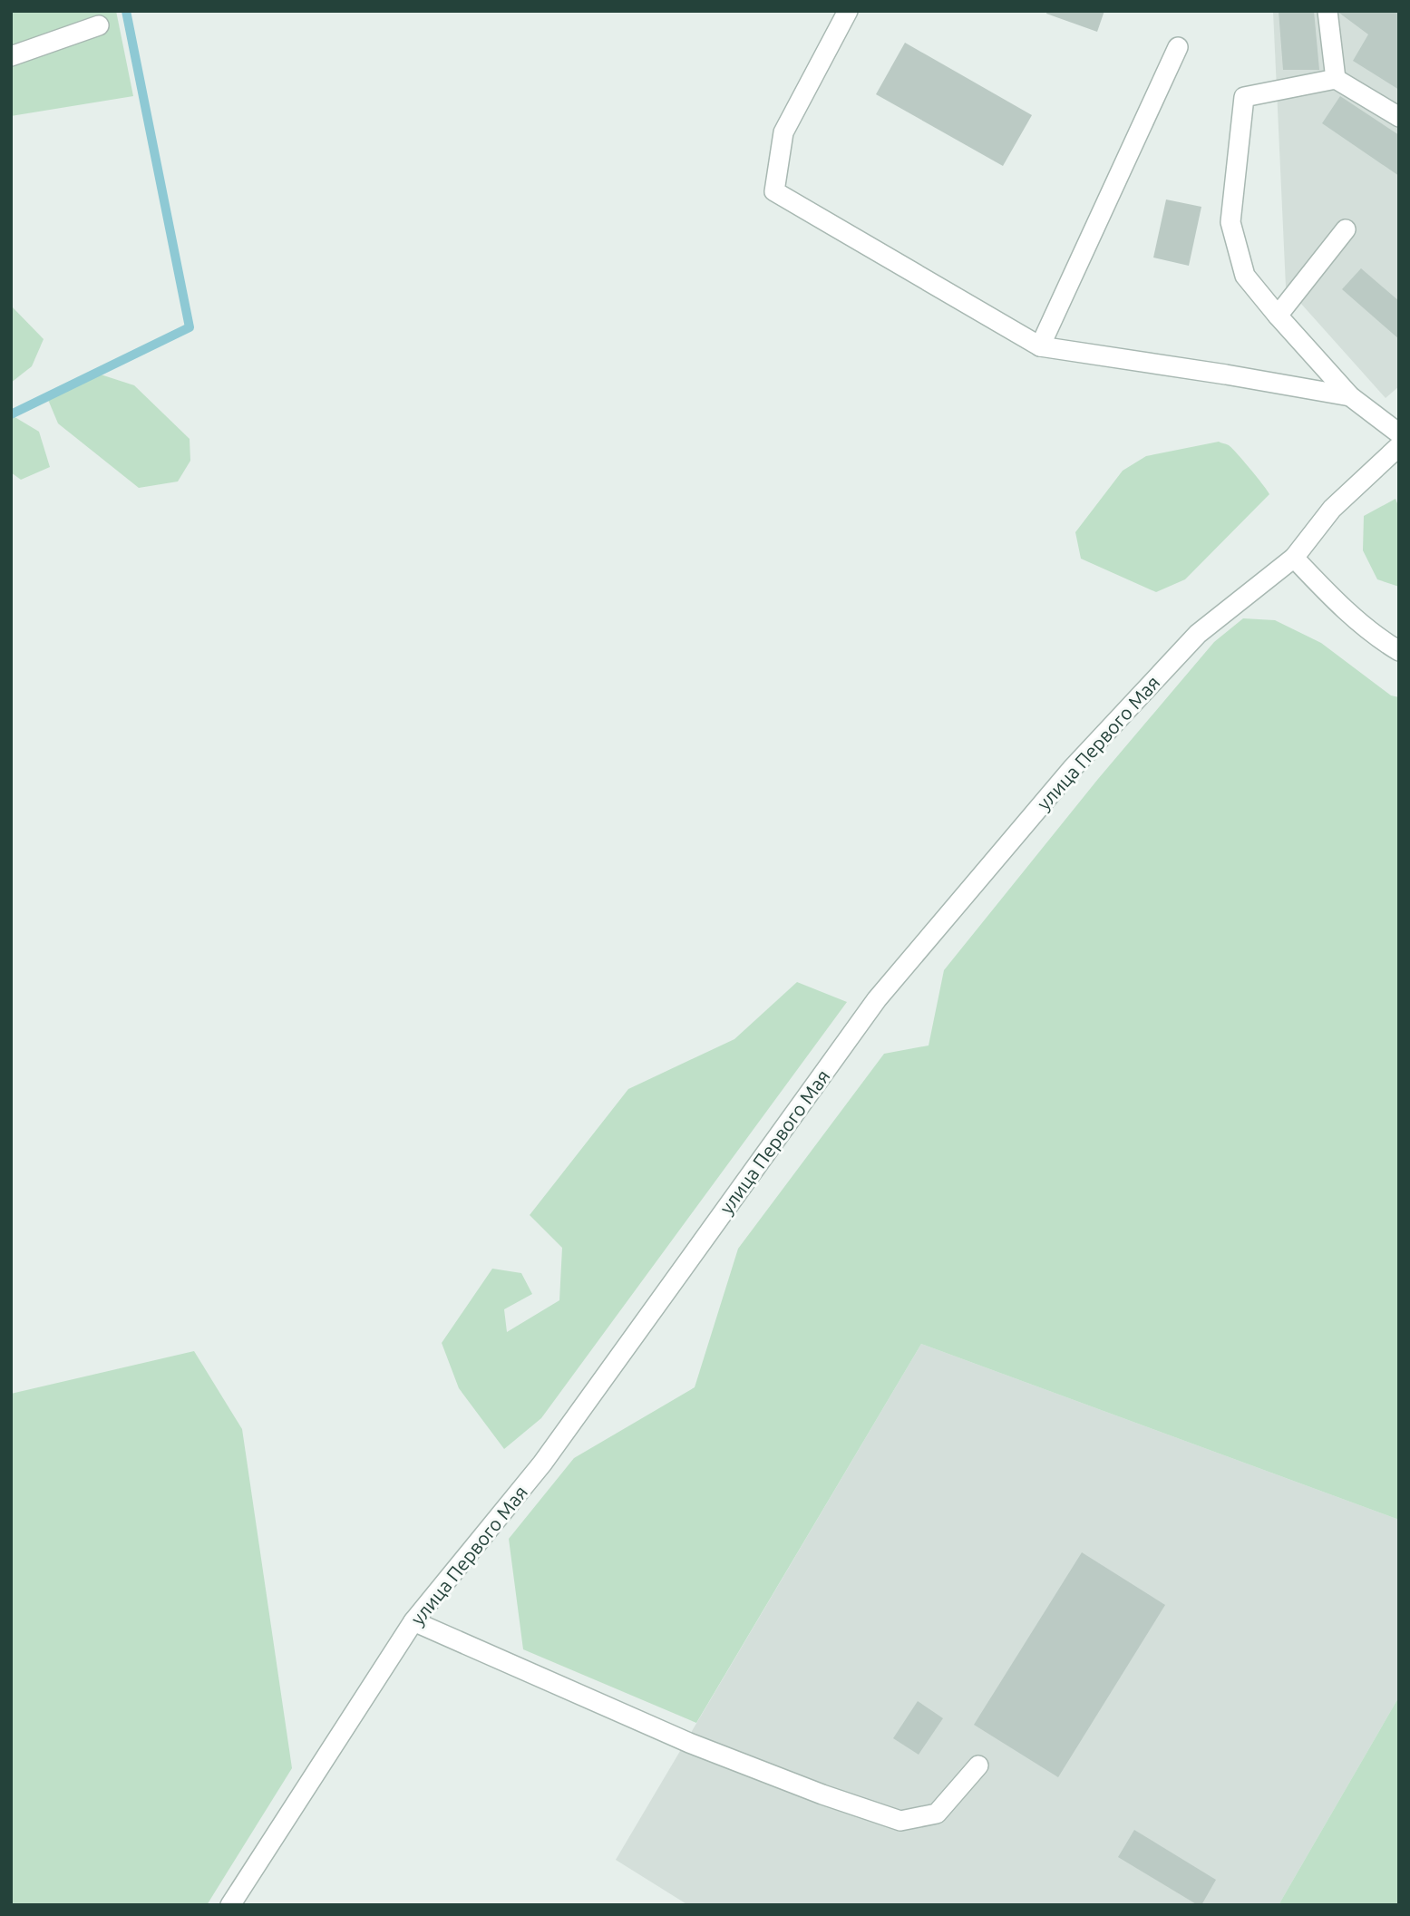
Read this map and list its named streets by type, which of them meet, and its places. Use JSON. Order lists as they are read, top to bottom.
{
  "streets": {
    "street": ["улица Первого Мая"]
  }
}
